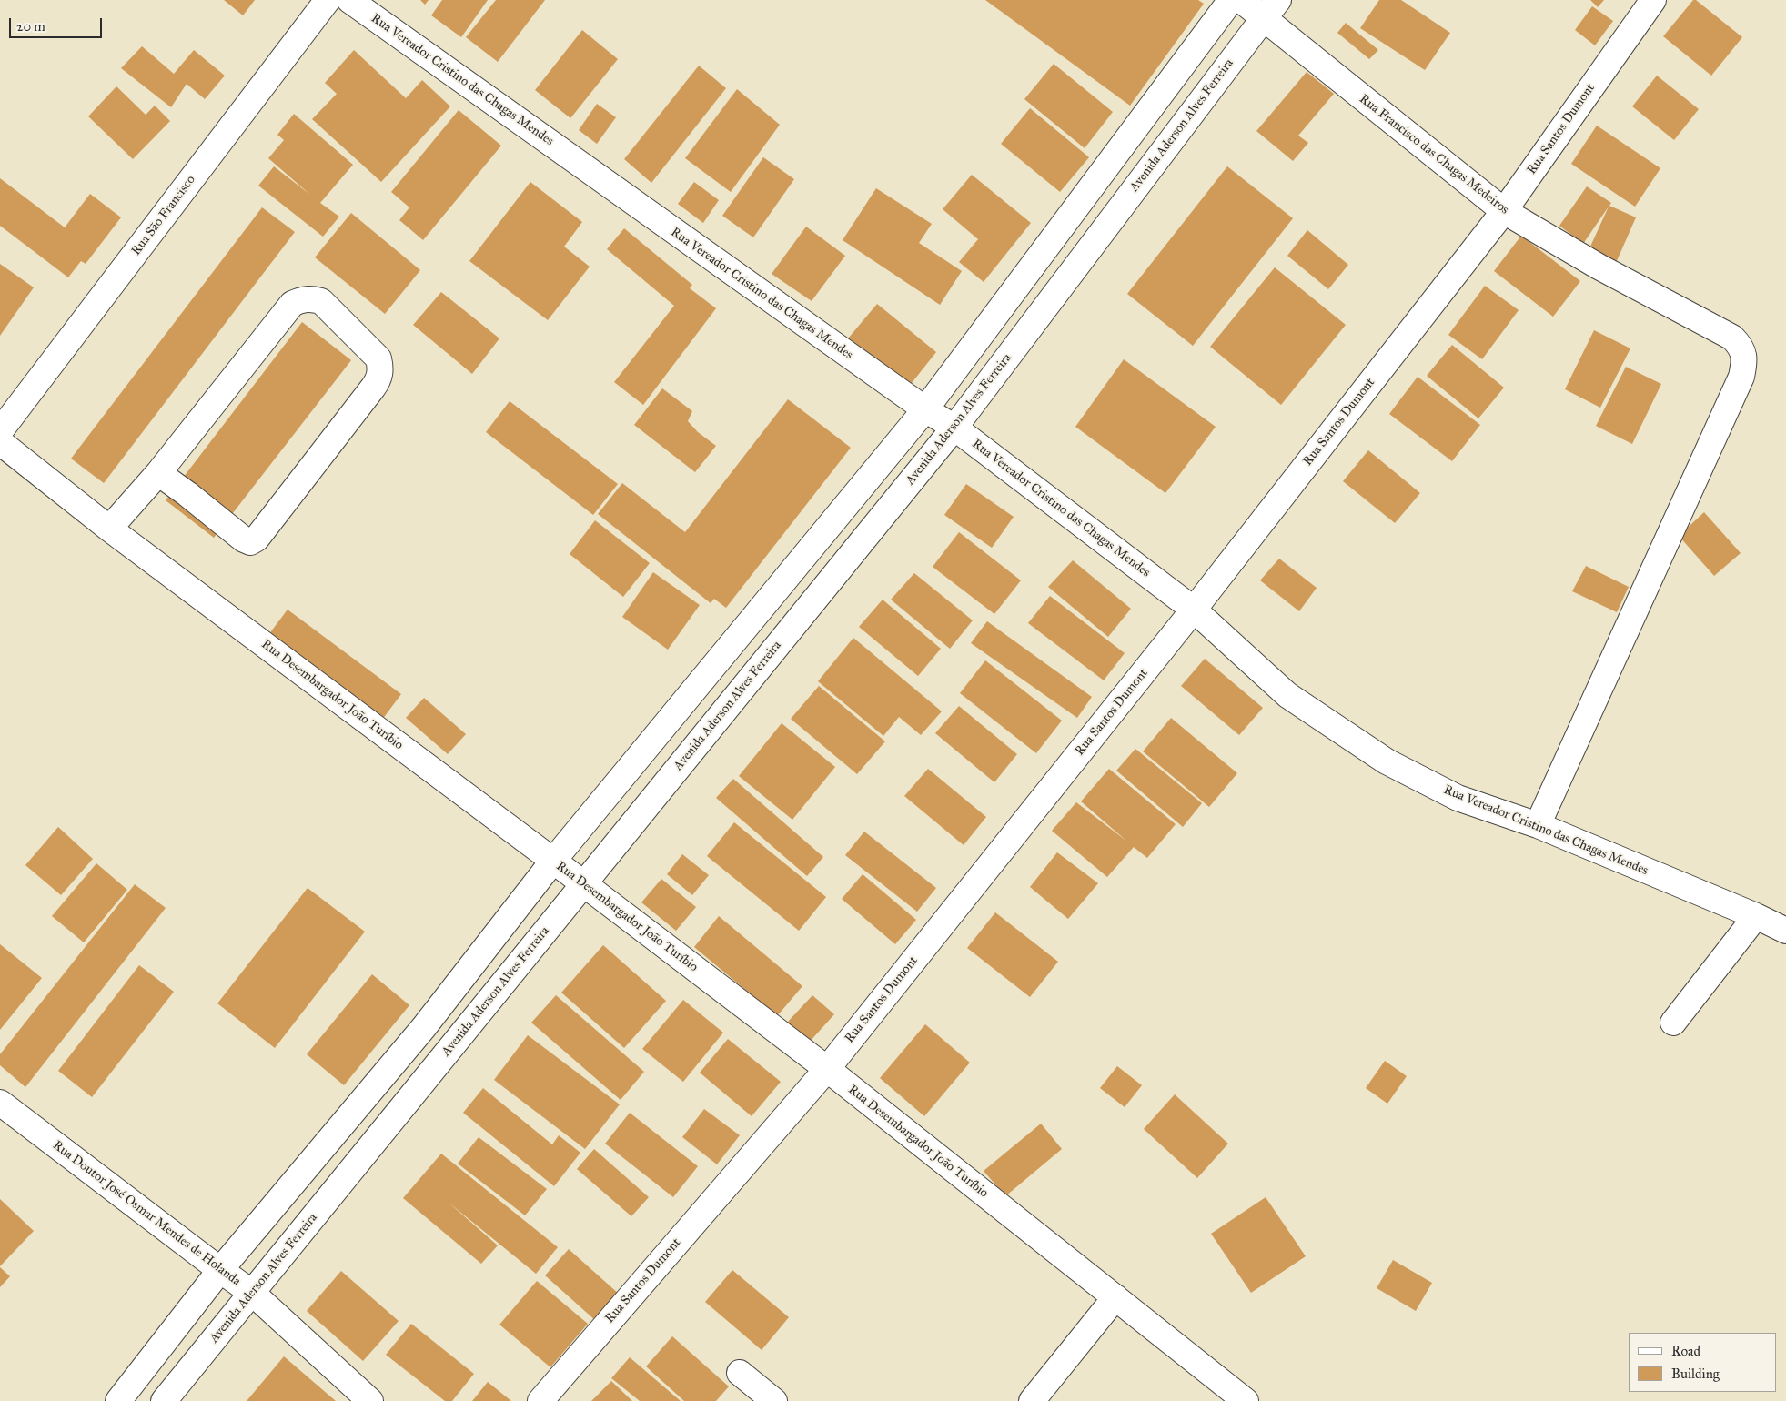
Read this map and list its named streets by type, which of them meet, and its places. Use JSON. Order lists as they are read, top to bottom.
{
  "streets": {
    "street": [
      "Rua Vereador Cristino das Chagas Mendes",
      "Avenida Aderson Alves Ferreira",
      "Rua Santos Dumont",
      "Rua Francisco das Chagas Medeiros",
      "Rua São Francisco",
      "Rua Desembargador João Turíbio",
      "Rua Doutor José Osmar Mendes de Holanda"
    ]
  },
  "crossings": [
    ["Rua Vereador Cristino das Chagas Mendes", "Avenida Aderson Alves Ferreira"],
    ["Rua Vereador Cristino das Chagas Mendes", "Rua Santos Dumont"],
    ["Rua Vereador Cristino das Chagas Mendes", "Rua Francisco das Chagas Medeiros"],
    ["Avenida Aderson Alves Ferreira", "Rua Francisco das Chagas Medeiros"],
    ["Avenida Aderson Alves Ferreira", "Rua Desembargador João Turíbio"],
    ["Avenida Aderson Alves Ferreira", "Rua Doutor José Osmar Mendes de Holanda"],
    ["Rua Santos Dumont", "Rua Francisco das Chagas Medeiros"],
    ["Rua Santos Dumont", "Rua Desembargador João Turíbio"]
  ],
  "legend": ["Road", "Building"],
  "scale_bar": "20 m"
}
